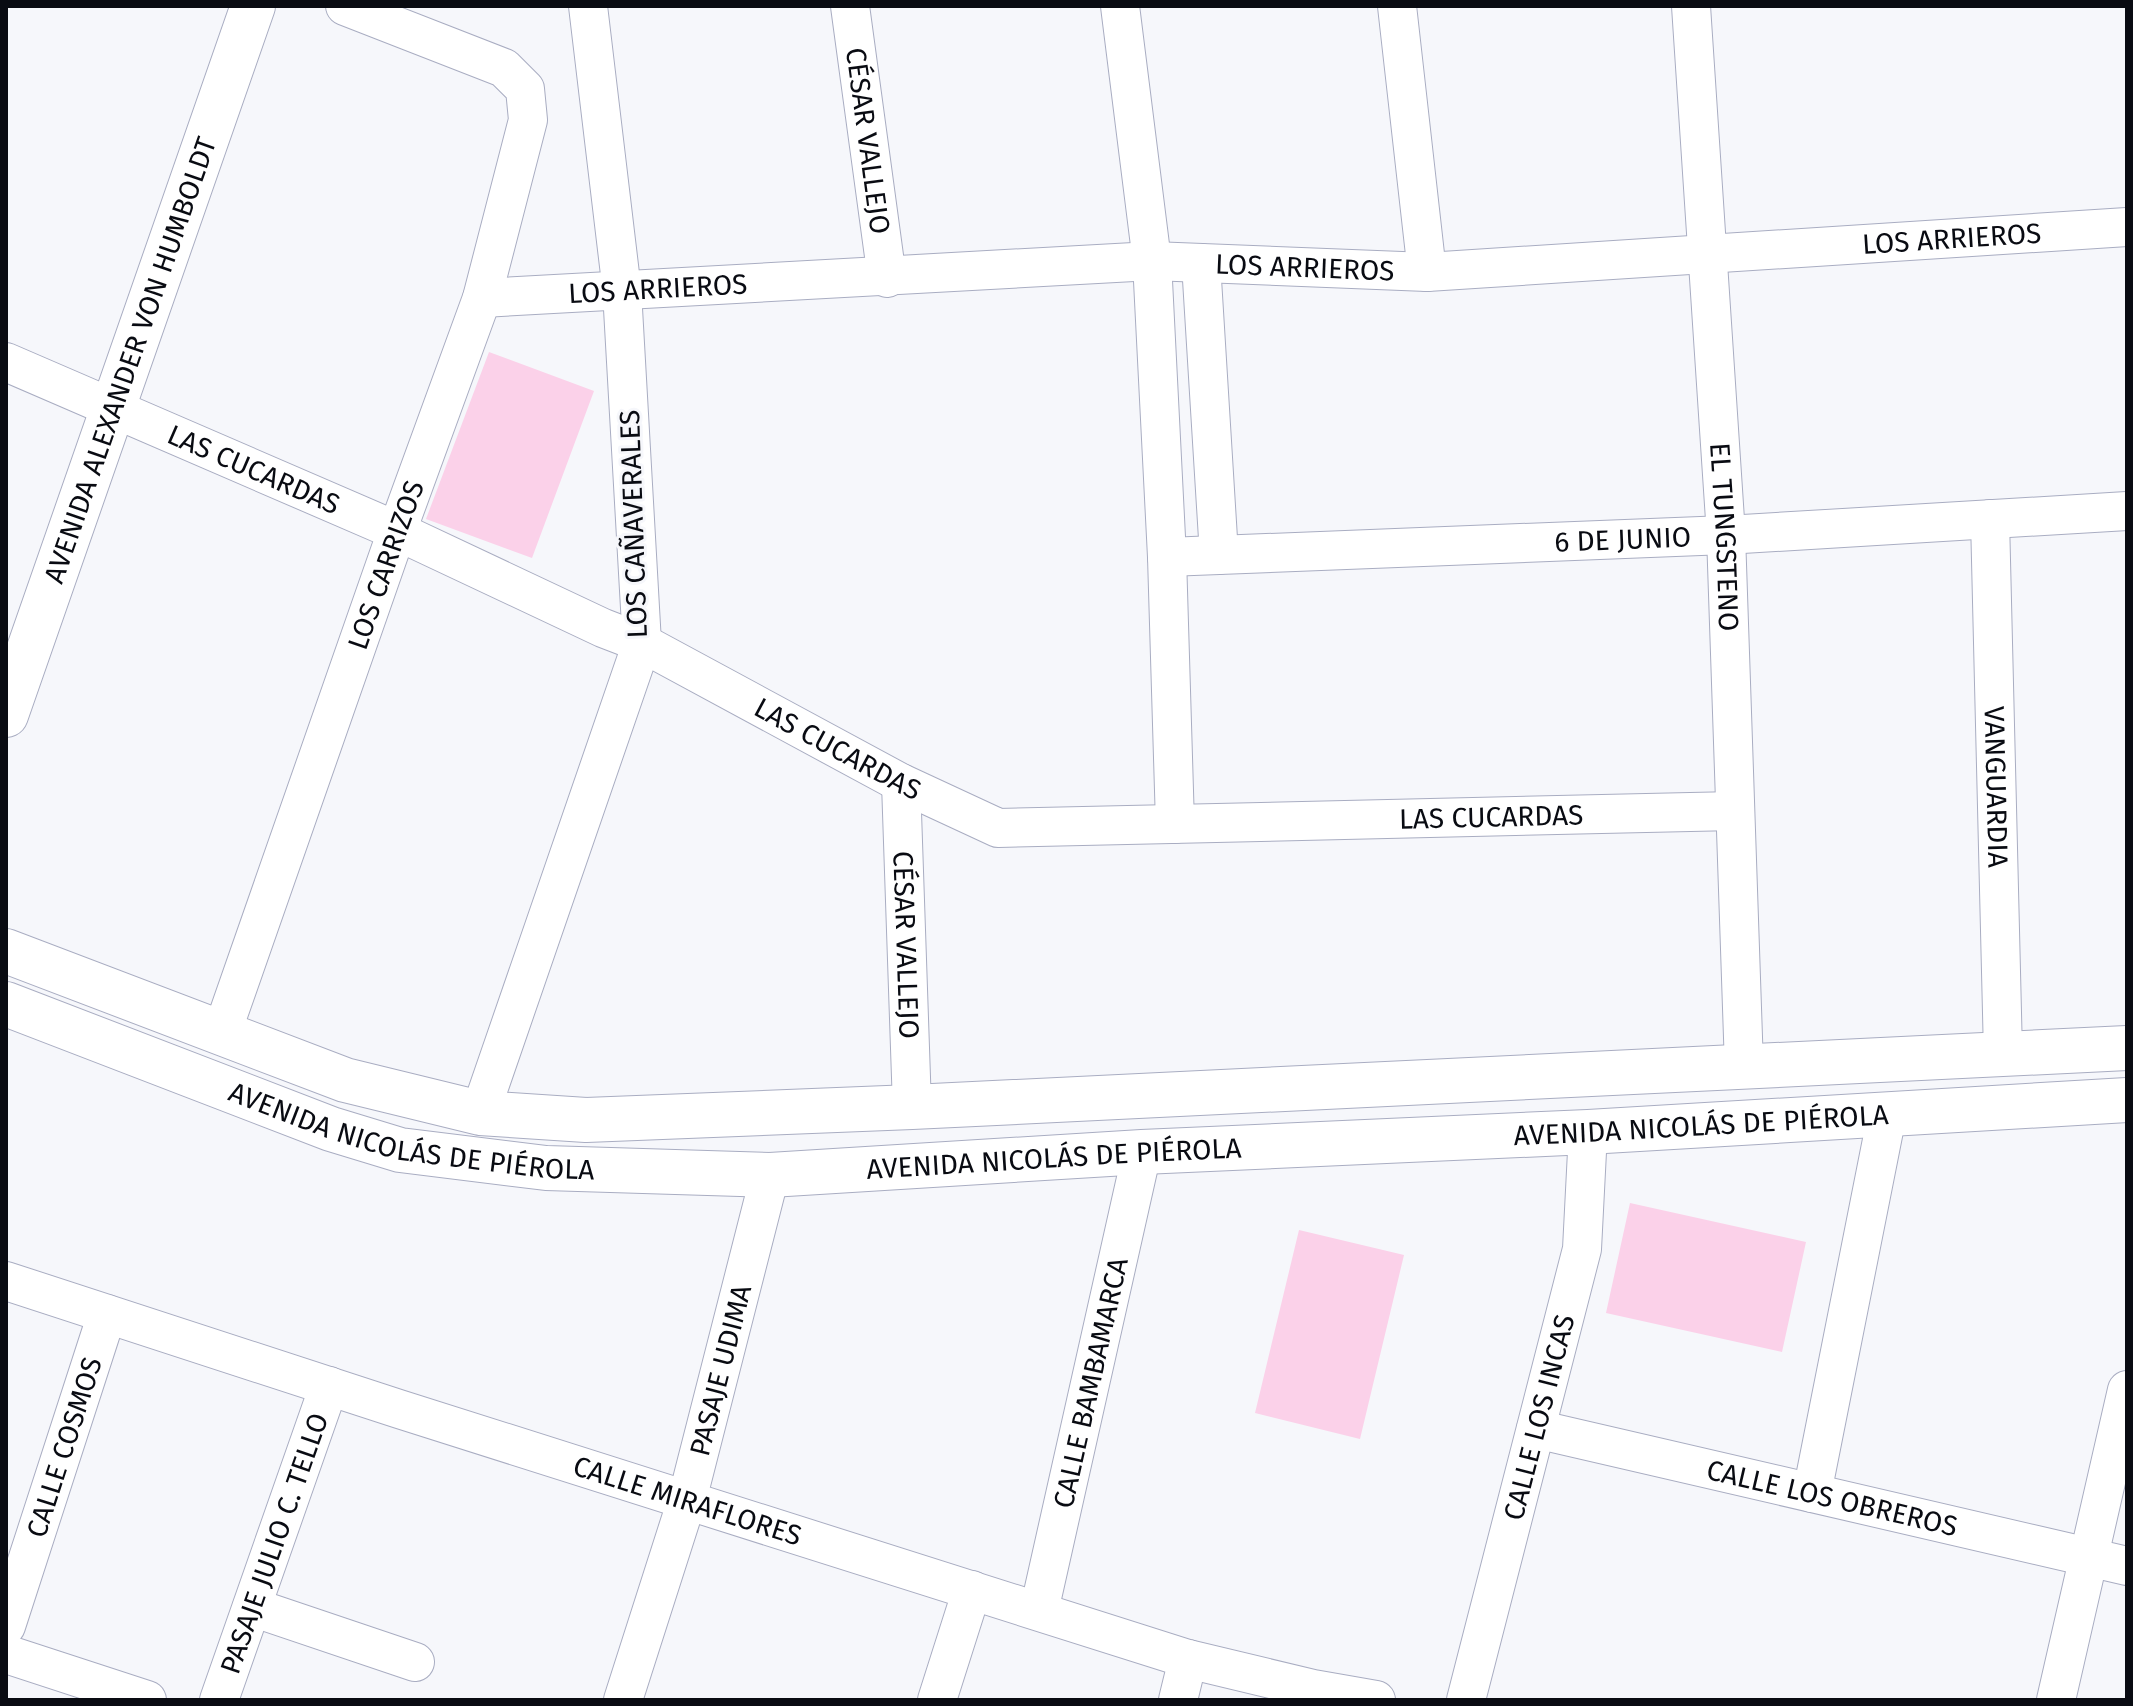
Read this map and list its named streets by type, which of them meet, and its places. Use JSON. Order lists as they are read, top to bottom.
{
  "streets": {
    "street": [
      "CÉSAR VALLEJO",
      "LOS ARRIEROS",
      "AVENIDA ALEXANDER VON HUMBOLDT",
      "LAS CUCARDAS",
      "LOS CAÑAVERALES",
      "EL TUNGSTENO",
      "6 DE JUNIO",
      "LOS CARRIZOS",
      "VANGUARDIA",
      "AVENIDA NICOLÁS DE PIÉROLA",
      "PASAJE UDIMA",
      "CALLE BAMBAMARCA",
      "CALLE LOS INCAS",
      "CALLE COSMOS",
      "CALLE LOS OBREROS",
      "CALLE MIRAFLORES",
      "PASAJE JULIO C. TELLO"
    ]
  },
  "crossings": [
    ["CÉSAR VALLEJO", "LOS ARRIEROS"],
    ["CÉSAR VALLEJO", "LAS CUCARDAS"],
    ["CÉSAR VALLEJO", "AVENIDA NICOLÁS DE PIÉROLA"],
    ["LOS ARRIEROS", "LOS CAÑAVERALES"],
    ["LOS ARRIEROS", "EL TUNGSTENO"],
    ["LOS ARRIEROS", "LOS CARRIZOS"],
    ["AVENIDA ALEXANDER VON HUMBOLDT", "LAS CUCARDAS"],
    ["LAS CUCARDAS", "LOS CAÑAVERALES"],
    ["LAS CUCARDAS", "EL TUNGSTENO"],
    ["LAS CUCARDAS", "LOS CARRIZOS"],
    ["LOS CAÑAVERALES", "AVENIDA NICOLÁS DE PIÉROLA"],
    ["EL TUNGSTENO", "6 DE JUNIO"],
    ["EL TUNGSTENO", "AVENIDA NICOLÁS DE PIÉROLA"],
    ["6 DE JUNIO", "VANGUARDIA"],
    ["LOS CARRIZOS", "AVENIDA NICOLÁS DE PIÉROLA"],
    ["VANGUARDIA", "AVENIDA NICOLÁS DE PIÉROLA"],
    ["AVENIDA NICOLÁS DE PIÉROLA", "PASAJE UDIMA"],
    ["AVENIDA NICOLÁS DE PIÉROLA", "CALLE BAMBAMARCA"],
    ["AVENIDA NICOLÁS DE PIÉROLA", "CALLE LOS INCAS"],
    ["PASAJE UDIMA", "CALLE MIRAFLORES"],
    ["CALLE BAMBAMARCA", "CALLE MIRAFLORES"],
    ["CALLE LOS INCAS", "CALLE LOS OBREROS"],
    ["CALLE COSMOS", "CALLE MIRAFLORES"],
    ["CALLE MIRAFLORES", "PASAJE JULIO C. TELLO"]
  ]
}
